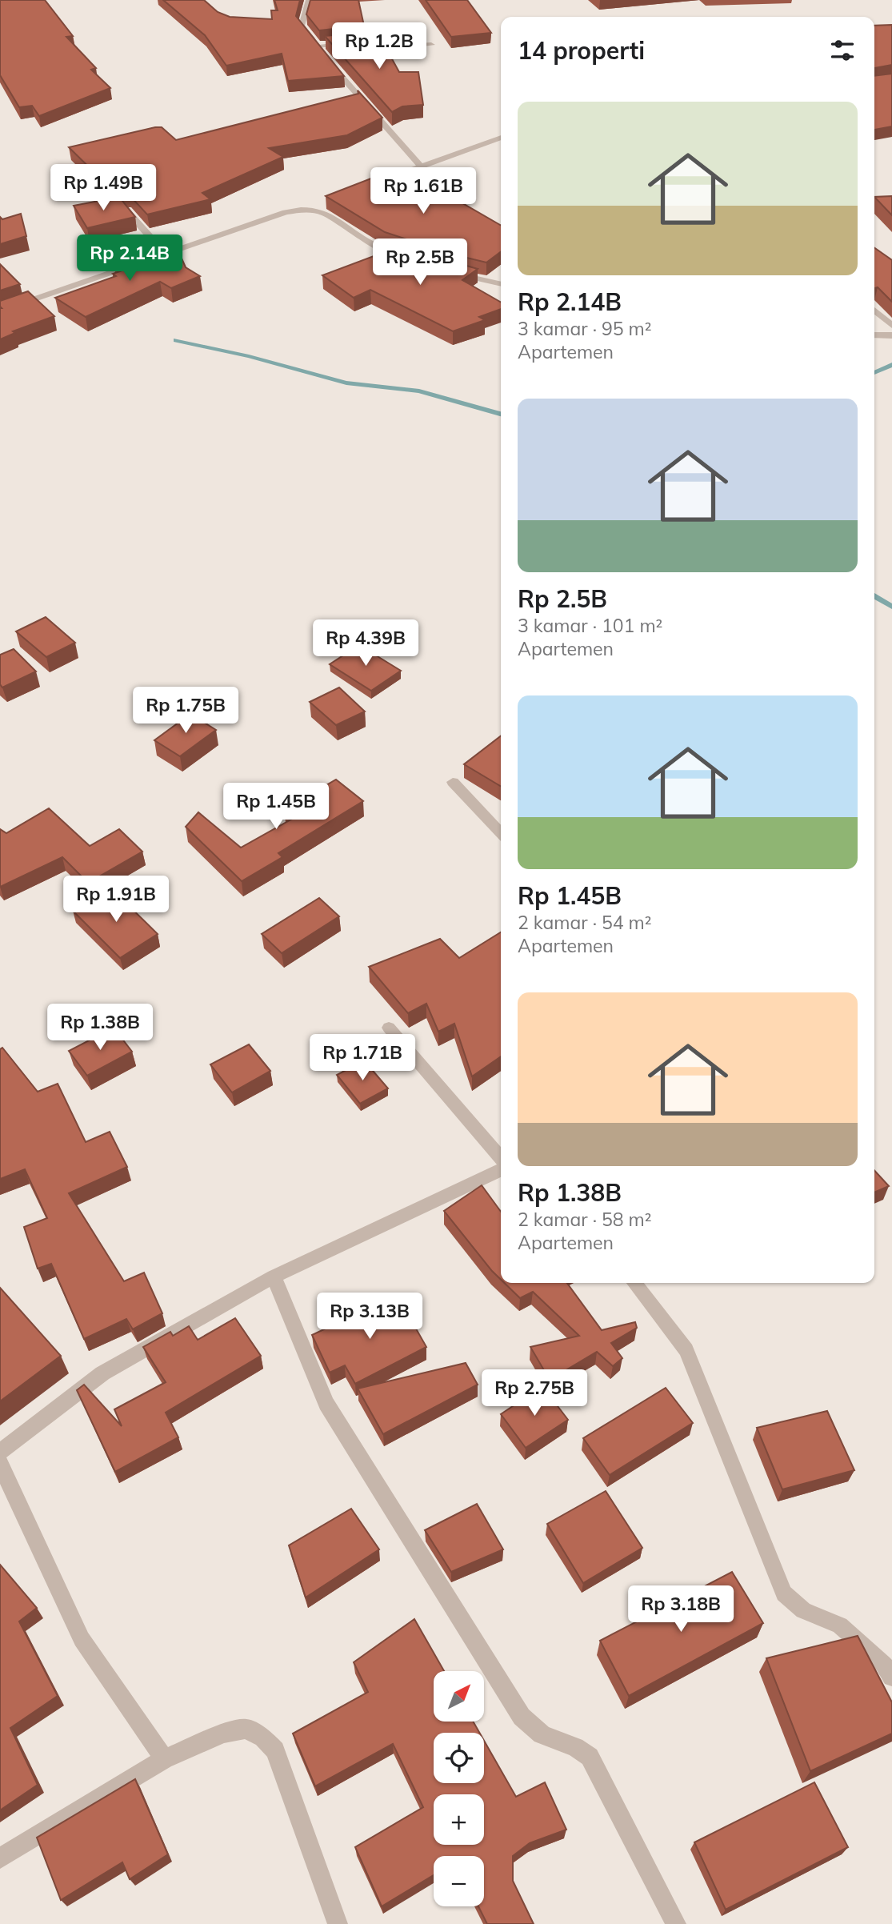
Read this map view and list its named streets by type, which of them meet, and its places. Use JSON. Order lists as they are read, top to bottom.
{
  "north": "top right",
  "page": {
    "heading": "14 properti",
    "price": [
      "Rp 1.2B",
      "Rp 1.49B",
      "Rp 1.61B",
      "Rp 2.14B",
      "Rp 2.5B",
      "Rp 4.39B",
      "Rp 1.75B",
      "Rp 1.45B",
      "Rp 1.91B",
      "Rp 1.38B",
      "Rp 1.71B",
      "Rp 3.13B",
      "Rp 2.75B",
      "Rp 3.18B"
    ],
    "list": [
      {
        "name": "Rp 2.14B",
        "note": "3 kamar · 95 m² · Apartemen"
      },
      {
        "name": "Rp 2.5B",
        "note": "3 kamar · 101 m² · Apartemen"
      },
      {
        "name": "Rp 1.45B",
        "note": "2 kamar · 54 m² · Apartemen"
      },
      {
        "name": "Rp 1.38B",
        "note": "2 kamar · 58 m² · Apartemen"
      }
    ],
    "map_buttons": ["+", "−"]
  }
}
